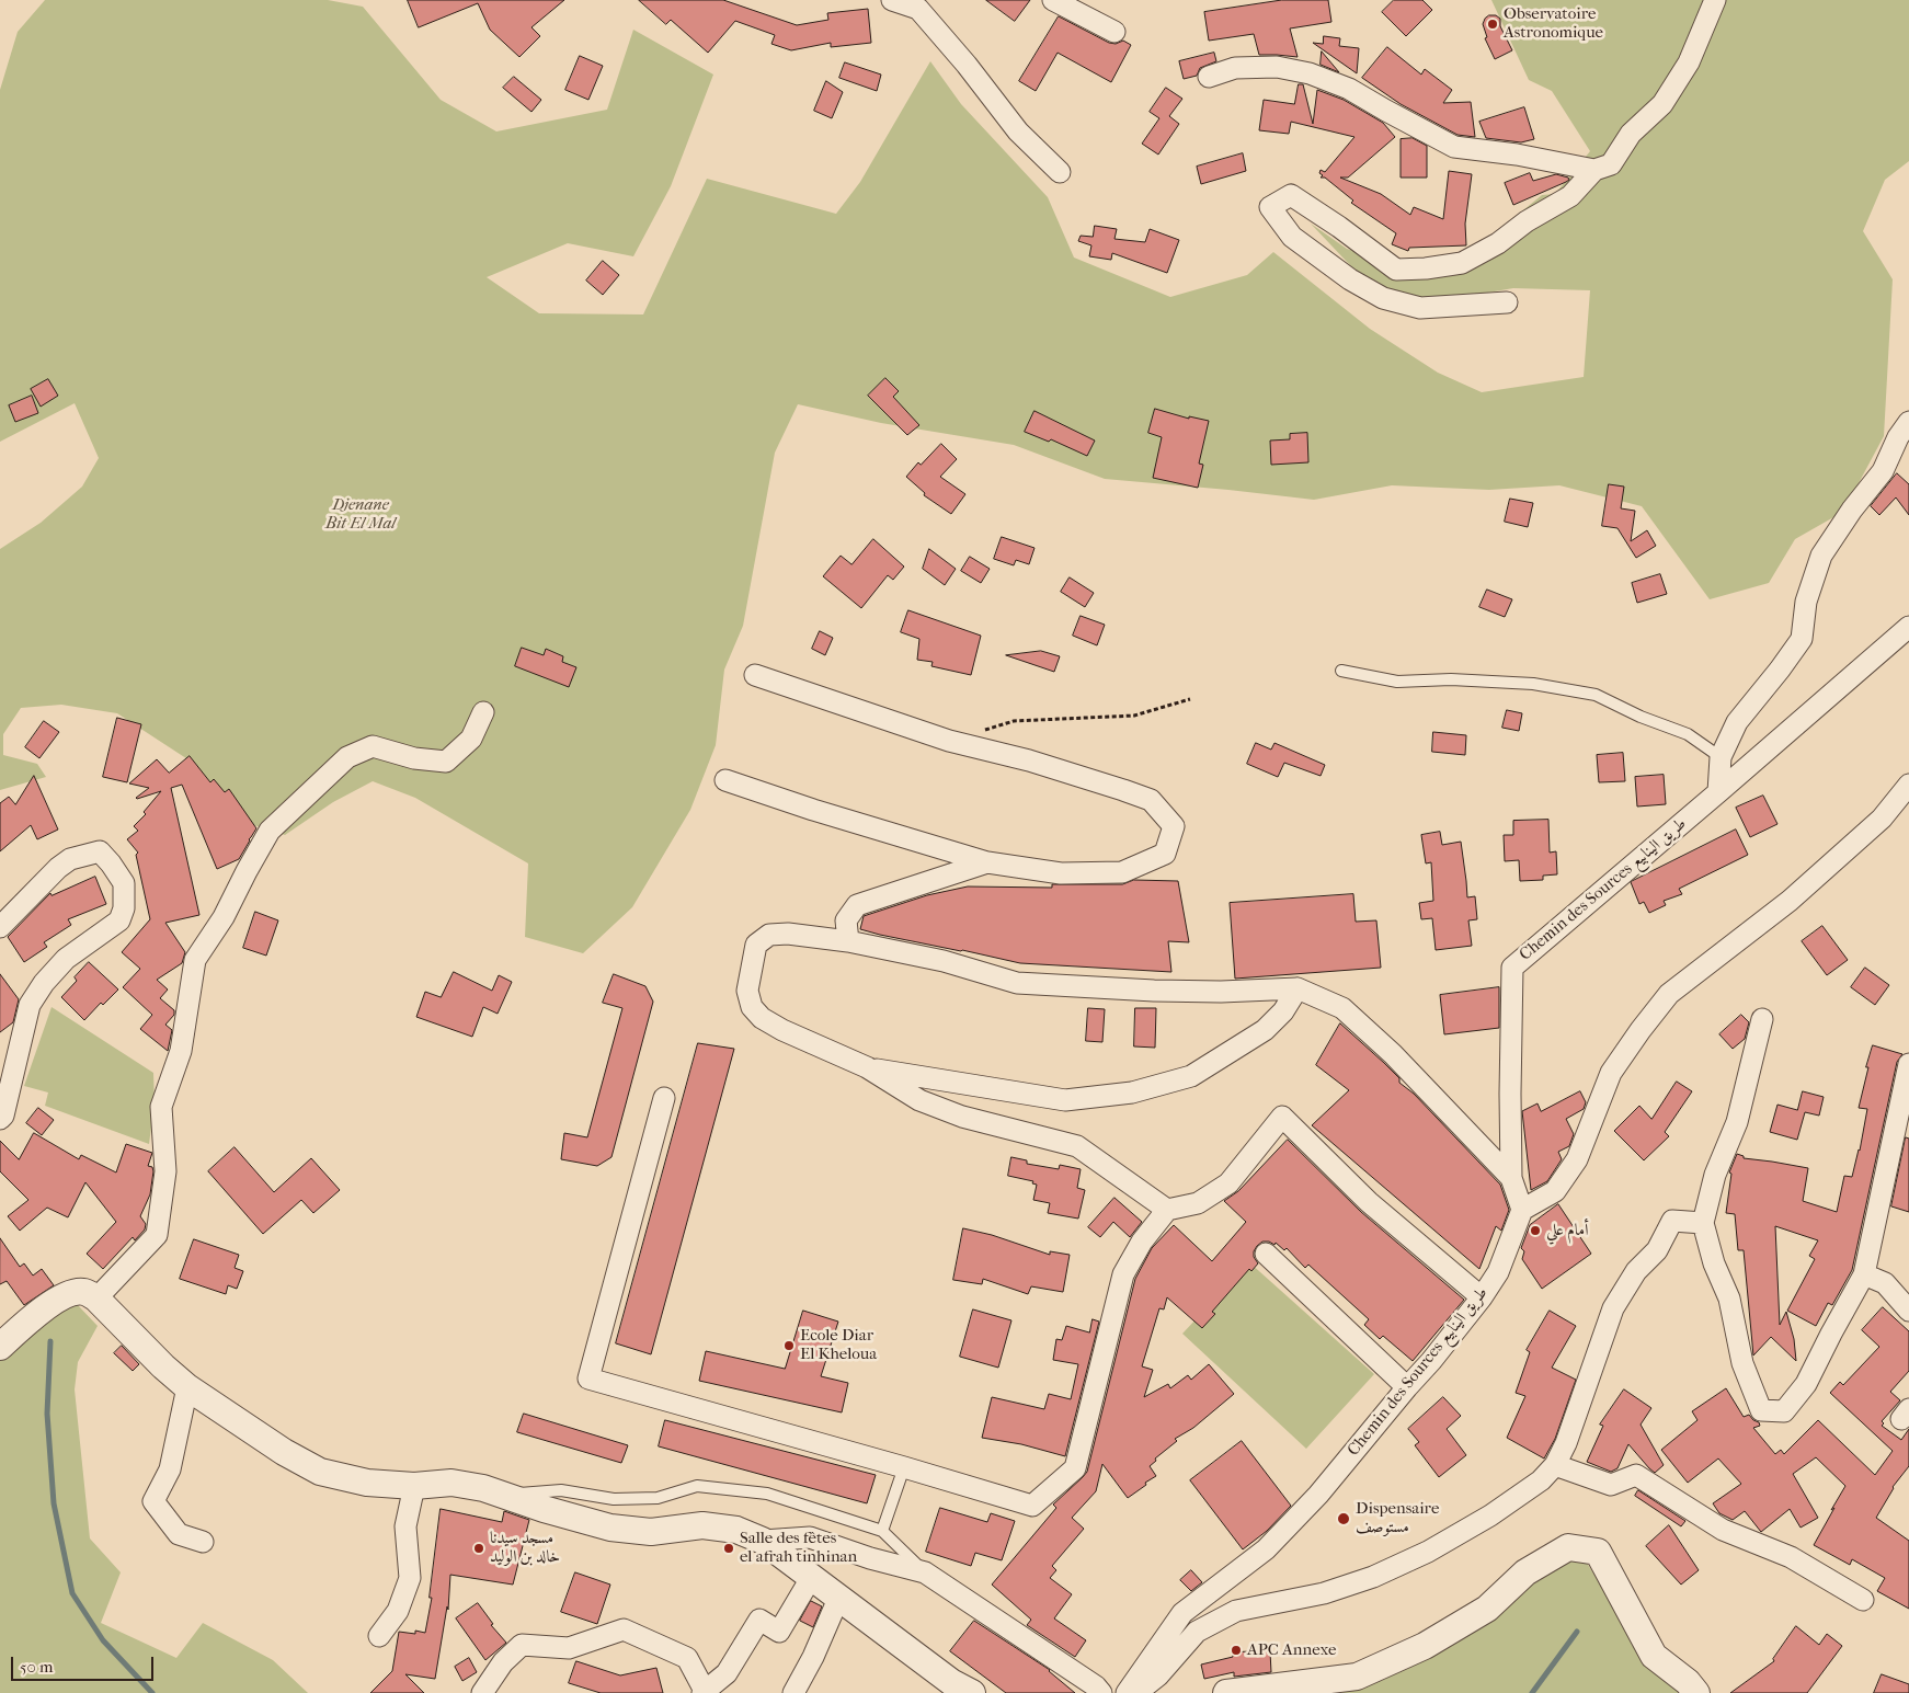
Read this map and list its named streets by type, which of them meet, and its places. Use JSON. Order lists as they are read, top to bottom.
{
  "streets": {
    "street": ["Chemin des Sources طريق الينابيع"]
  },
  "parks": ["Djenane Bit El Mal"],
  "places": [
    "Observatoire Astronomique",
    "أمام علي",
    "Ecole Diar El Kheloua",
    "Dispensaire مستوصف",
    "مسجد سيدنا خالد بن الوليد",
    "Salle des fêtes el afrah tinhinan",
    "APC Annexe"
  ],
  "scale_bar": "50 m"
}
